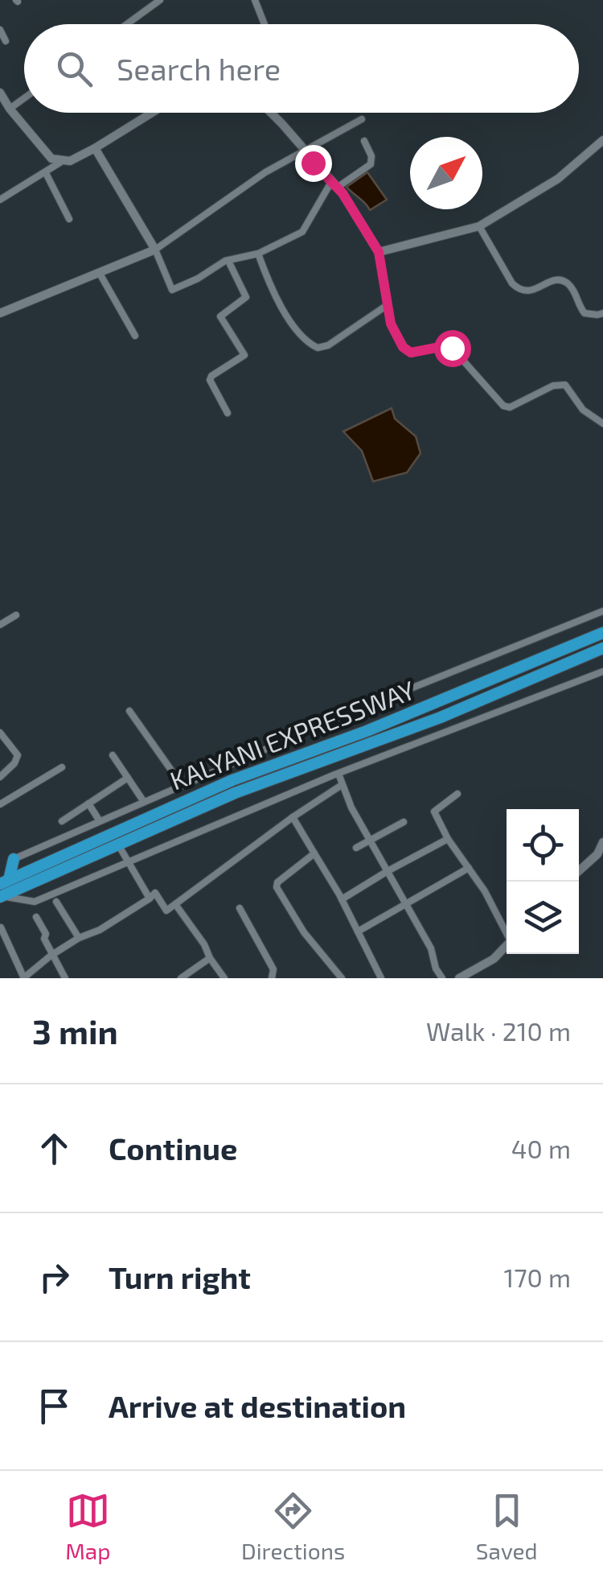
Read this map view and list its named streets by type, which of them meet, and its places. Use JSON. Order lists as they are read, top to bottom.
{
  "streets": {
    "highway": ["KALYANI EXPRESSWAY"]
  },
  "north": "top right",
  "page": {
    "search": "Search here",
    "heading": ["3 min", "Walk · 210 m"],
    "list": [
      ["Continue", "40 m"],
      ["Turn right", "170 m"],
      "Arrive at destination"
    ],
    "nav": ["Map", "Directions", "Saved"]
  }
}
